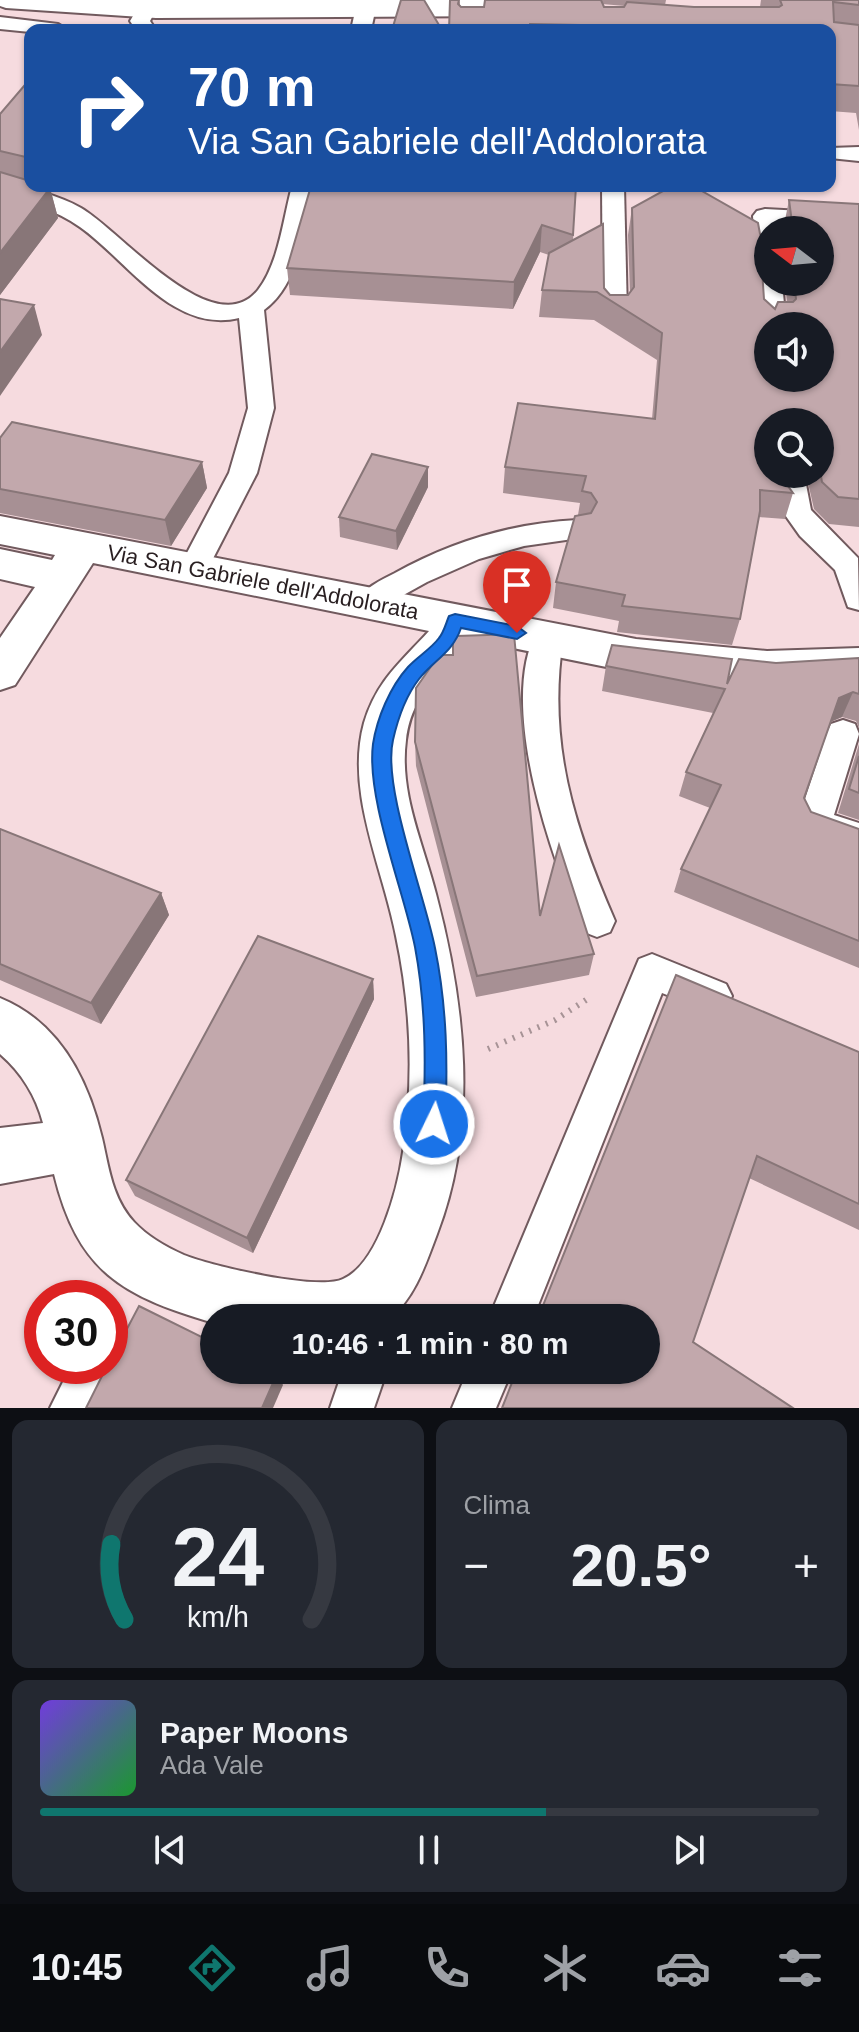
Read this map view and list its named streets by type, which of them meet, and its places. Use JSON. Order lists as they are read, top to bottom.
{
  "streets": {
    "street": ["Via San Gabriele dell'Addolorata"]
  },
  "north": "left",
  "page": {
    "turn": ["70 m", "Via San Gabriele dell'Addolorata"],
    "limit": "30",
    "trip": "10:46 · 1 min · 80 m",
    "tile": "Clima",
    "heat": ["−", "20.5°", "+"],
    "song": ["Paper Moons", "Ada Vale"],
    "tabs": "10:45",
    "gauge": ["24", "km/h"]
  }
}
